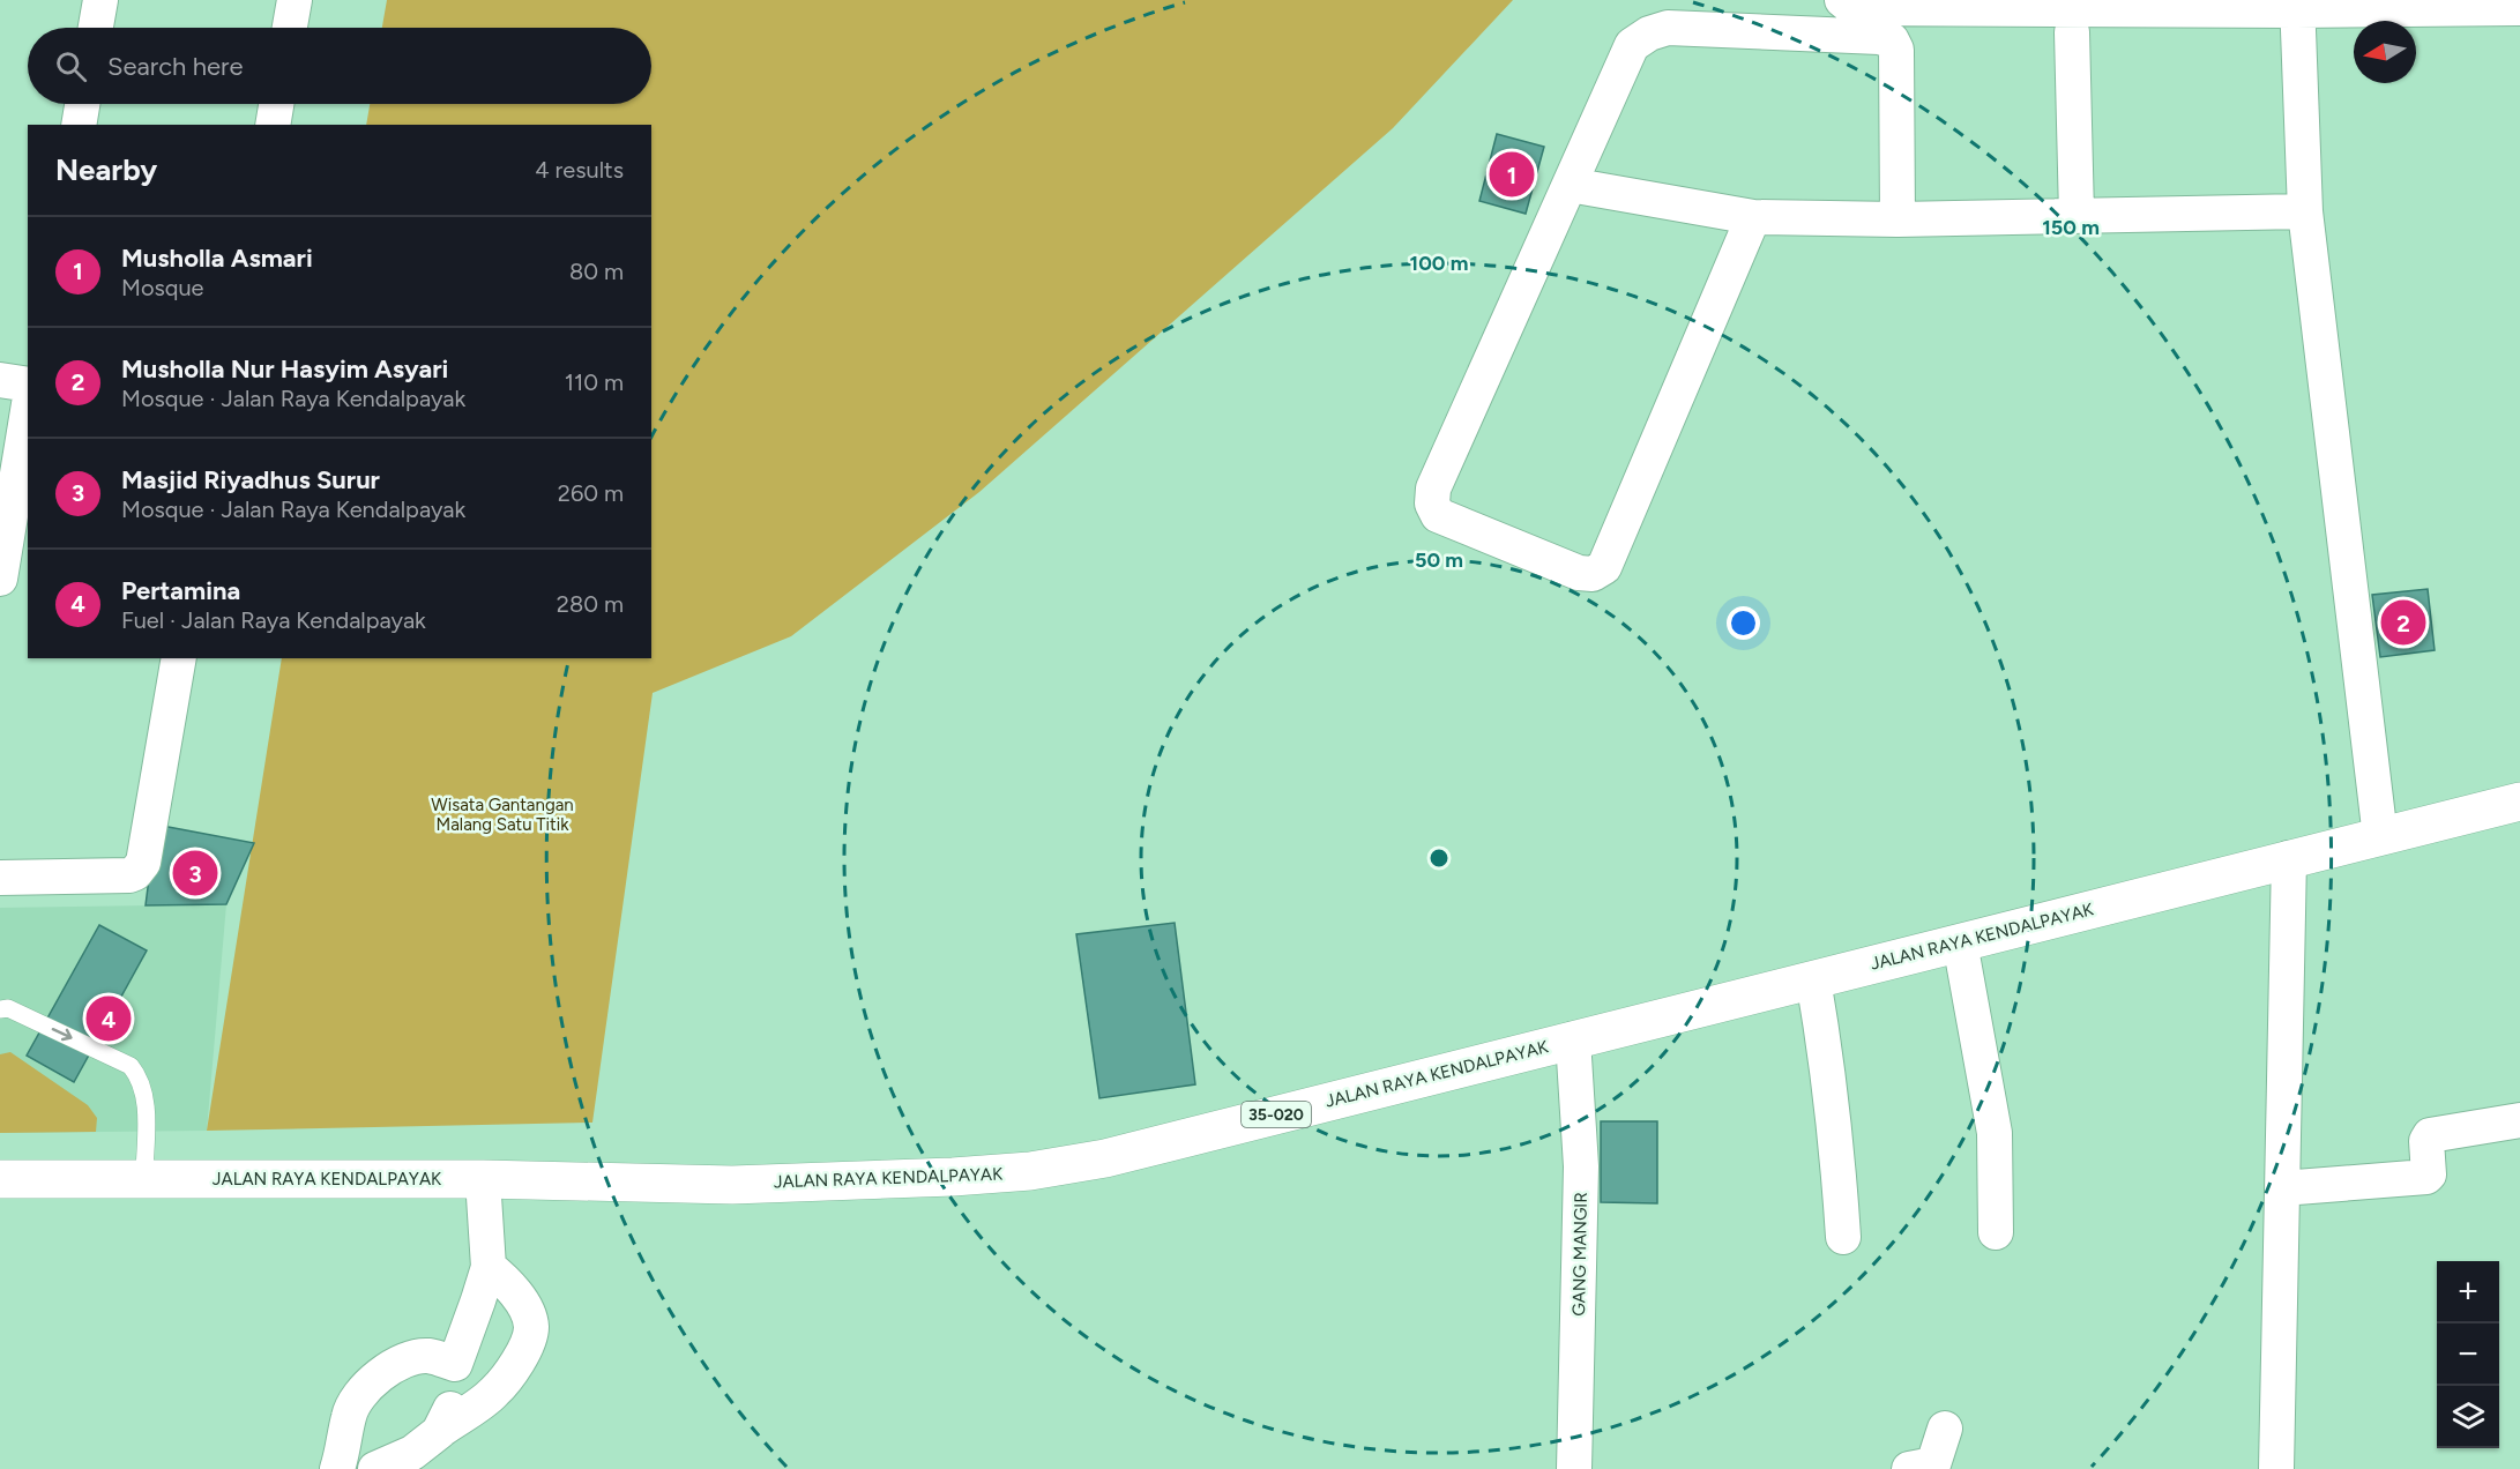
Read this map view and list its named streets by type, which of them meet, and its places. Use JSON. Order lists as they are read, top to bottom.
{
  "streets": {
    "main road": ["JALAN RAYA KENDALPAYAK", "35-020"],
    "street": ["GANG MANGIR"]
  },
  "crossings": [
    ["JALAN RAYA KENDALPAYAK", "GANG MANGIR"]
  ],
  "parks": ["Wisata Gantangan Malang Satu Titik"],
  "north": "left",
  "page": {
    "search": "Search here",
    "heading": ["Nearby", "4 results"],
    "pins": [
      "1",
      "2",
      "3",
      "4"
    ],
    "list": [
      {
        "mark": "1",
        "name": "Musholla Asmari",
        "note": "Mosque",
        "value": "80 m"
      },
      {
        "mark": "2",
        "name": "Musholla Nur Hasyim Asyari",
        "note": "Mosque · Jalan Raya Kendalpayak",
        "value": "110 m"
      },
      {
        "mark": "3",
        "name": "Masjid Riyadhus Surur",
        "note": "Mosque · Jalan Raya Kendalpayak",
        "value": "260 m"
      },
      {
        "mark": "4",
        "name": "Pertamina",
        "note": "Fuel · Jalan Raya Kendalpayak",
        "value": "280 m"
      }
    ],
    "map_buttons": ["+", "−"]
  },
  "rings": ["150 m", "100 m", "50 m"]
}
